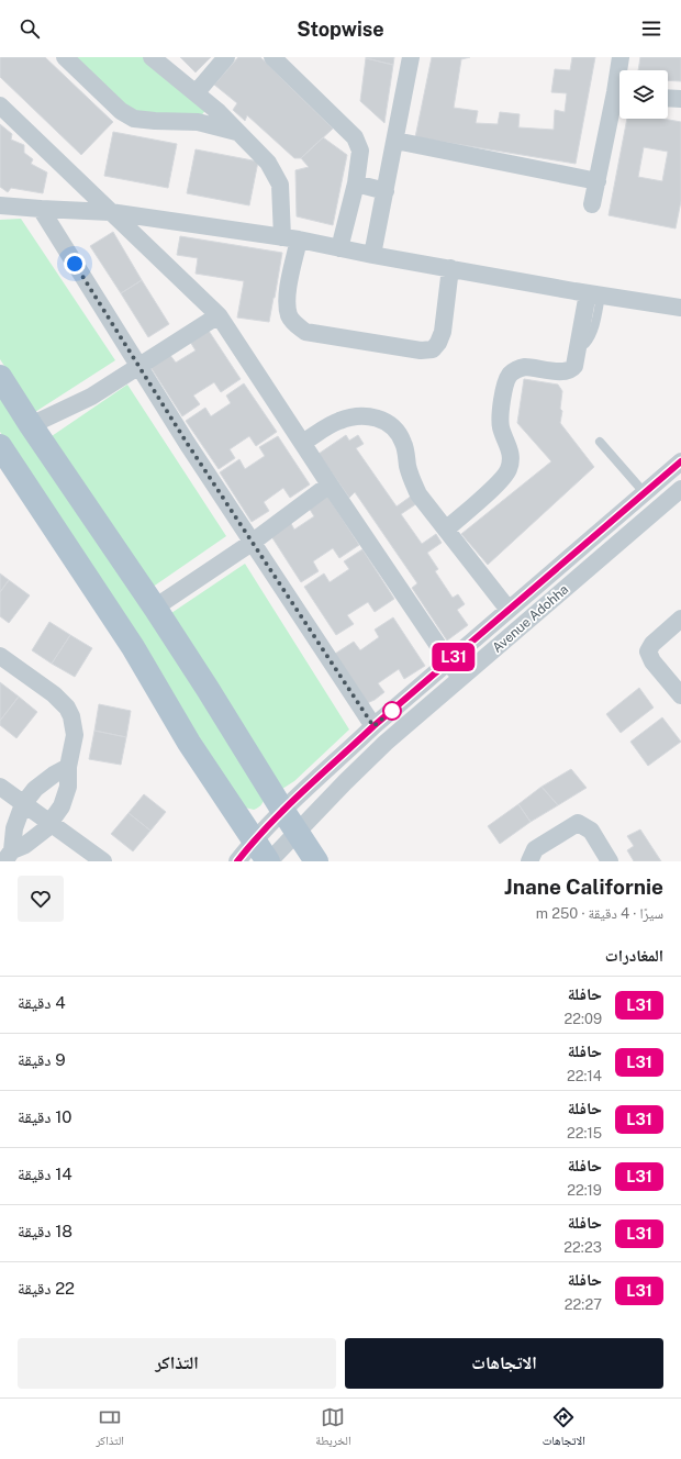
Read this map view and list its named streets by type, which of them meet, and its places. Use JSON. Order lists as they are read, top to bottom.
{
  "streets": {
    "street": ["Avenue Adohha"]
  },
  "lines": ["bus line L31"],
  "page": {
    "header": "Stopwise",
    "on_map": "L31",
    "heading": [
      ["Jnane Californie", "سيرًا · 4 دقيقة · 250 m"],
      "المغادرات"
    ],
    "list": [
      {
        "mark": "L31",
        "name": "حافلة",
        "note": "22:09",
        "value": "4 دقيقة"
      },
      {
        "mark": "L31",
        "name": "حافلة",
        "note": "22:14",
        "value": "9 دقيقة"
      },
      {
        "mark": "L31",
        "name": "حافلة",
        "note": "22:15",
        "value": "10 دقيقة"
      },
      {
        "mark": "L31",
        "name": "حافلة",
        "note": "22:19",
        "value": "14 دقيقة"
      },
      {
        "mark": "L31",
        "name": "حافلة",
        "note": "22:23",
        "value": "18 دقيقة"
      },
      {
        "mark": "L31",
        "name": "حافلة",
        "note": "22:27",
        "value": "22 دقيقة"
      }
    ],
    "buttons": ["الاتجاهات", "التذاكر"],
    "tabs": ["الاتجاهات", "الخريطة", "التذاكر"]
  }
}
